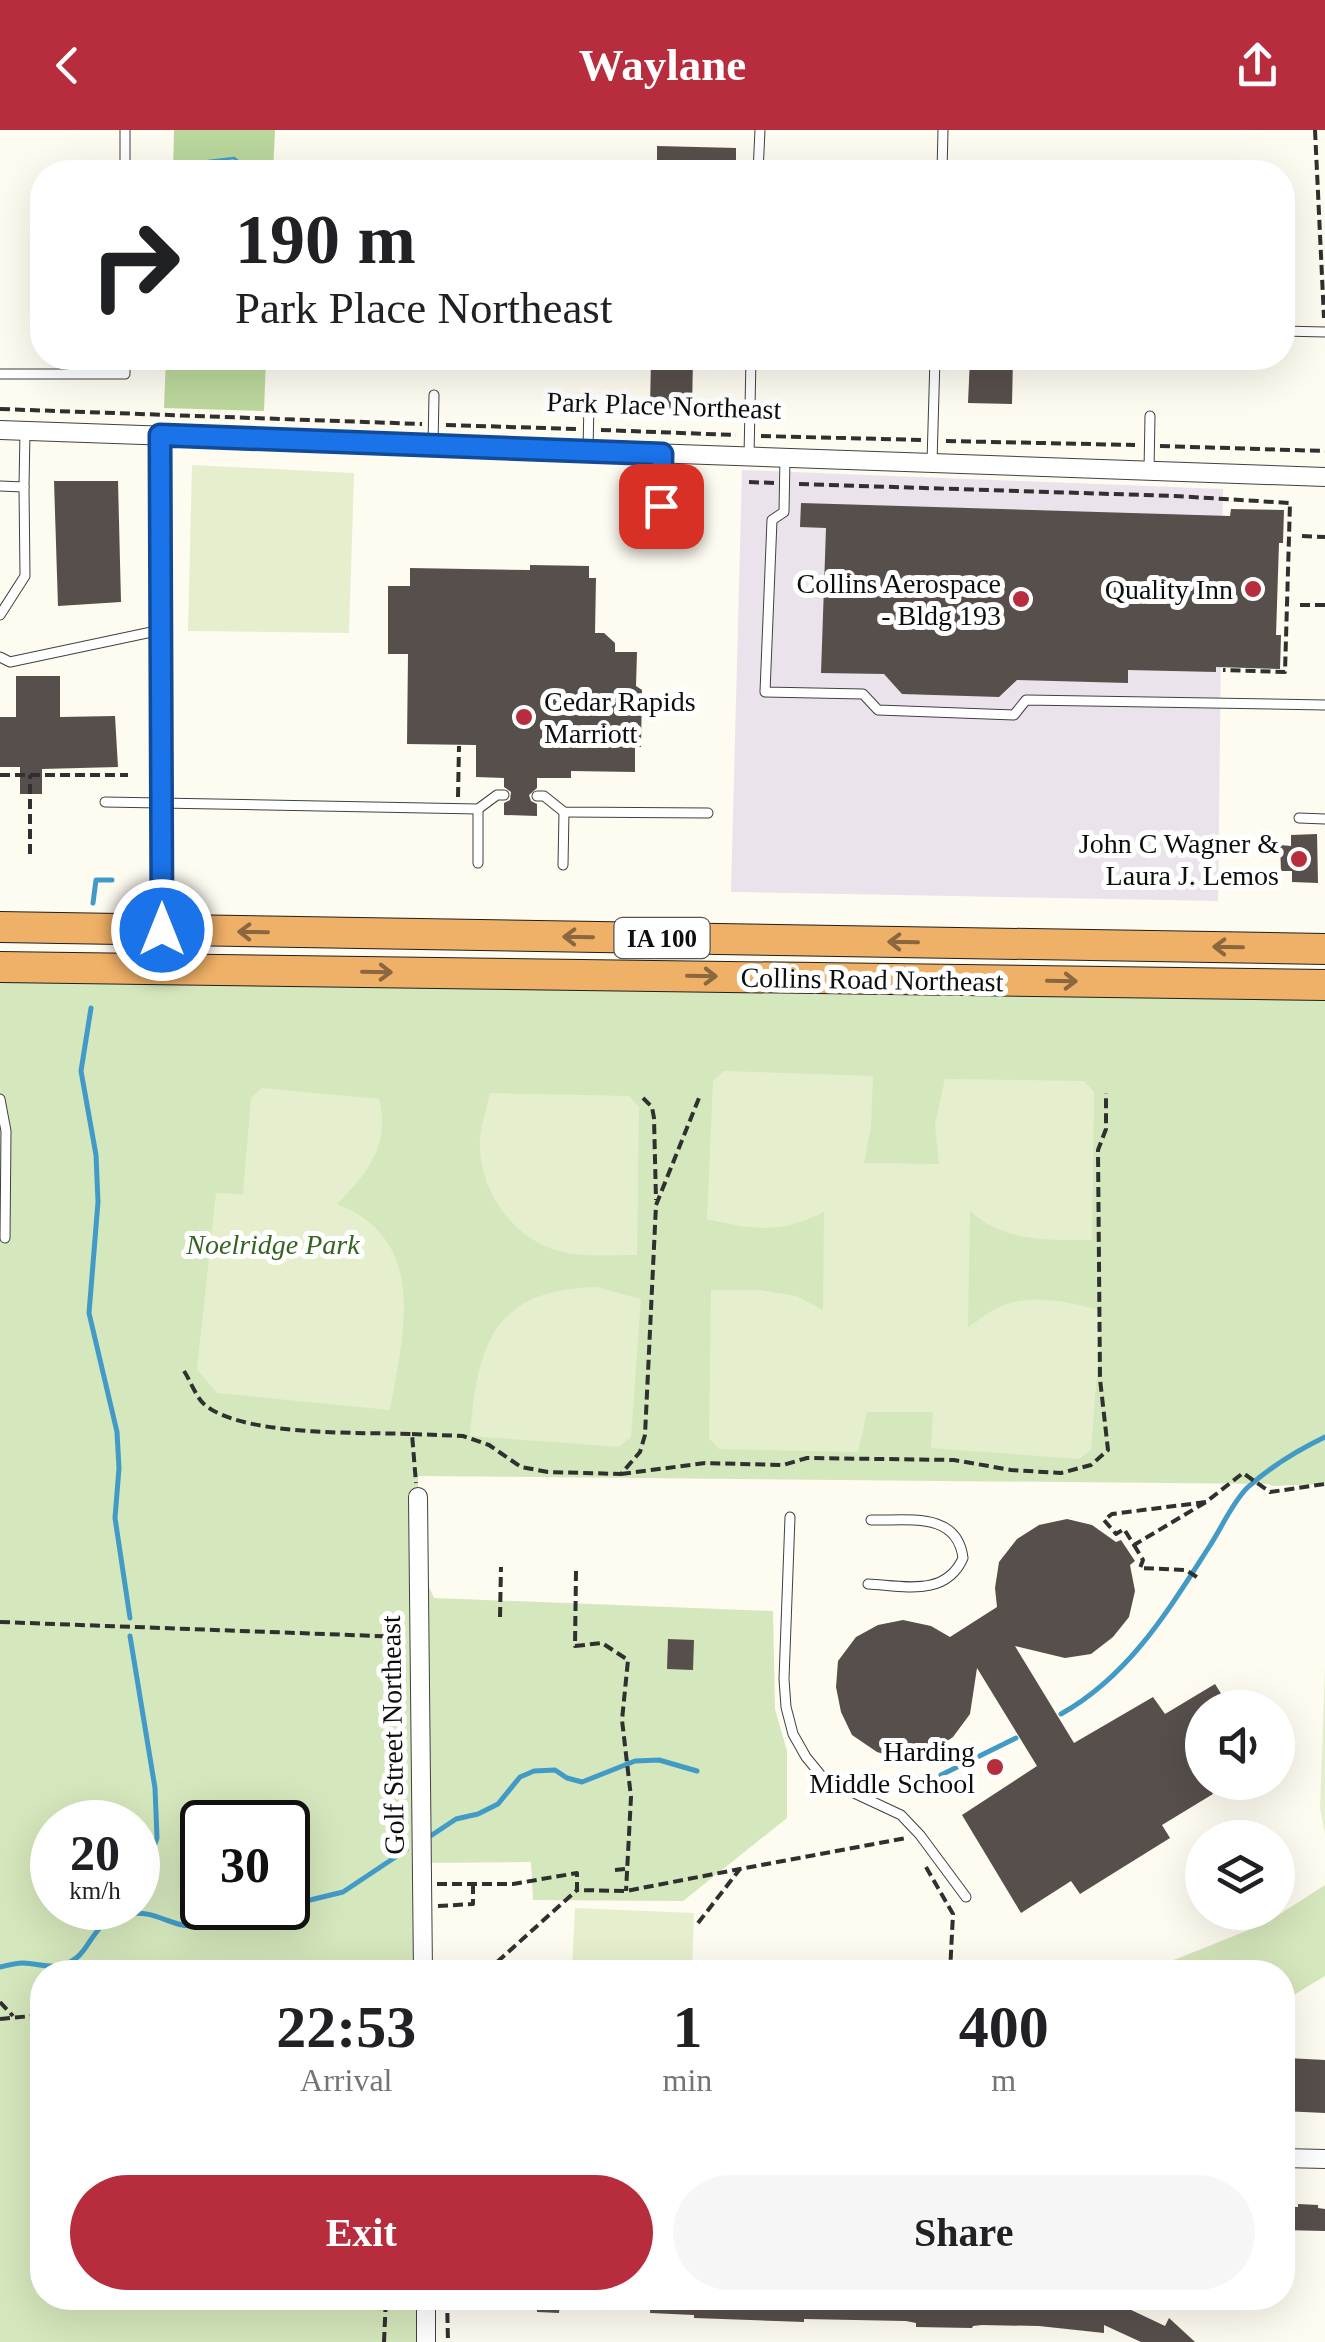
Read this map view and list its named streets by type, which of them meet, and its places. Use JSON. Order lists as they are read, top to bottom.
{
  "streets": {
    "highway": ["IA 100", "Collins Road Northeast"],
    "street": ["Park Place Northeast", "Golf Street Northeast"]
  },
  "parks": ["Noelridge Park"],
  "places": [
    "Quality Inn",
    "Collins Aerospace - Bldg 193",
    "Cedar Rapids Marriott",
    "John C Wagner & Laura J. Lemos",
    "Harding Middle School"
  ],
  "page": {
    "header": "Waylane",
    "turn": ["190 m", "Park Place Northeast"],
    "speed": "20 km/h",
    "limit": "30",
    "eta": [
      "22:53",
      "Arrival",
      "1",
      "min",
      "400",
      "m"
    ],
    "buttons": ["Exit", "Share"]
  }
}
